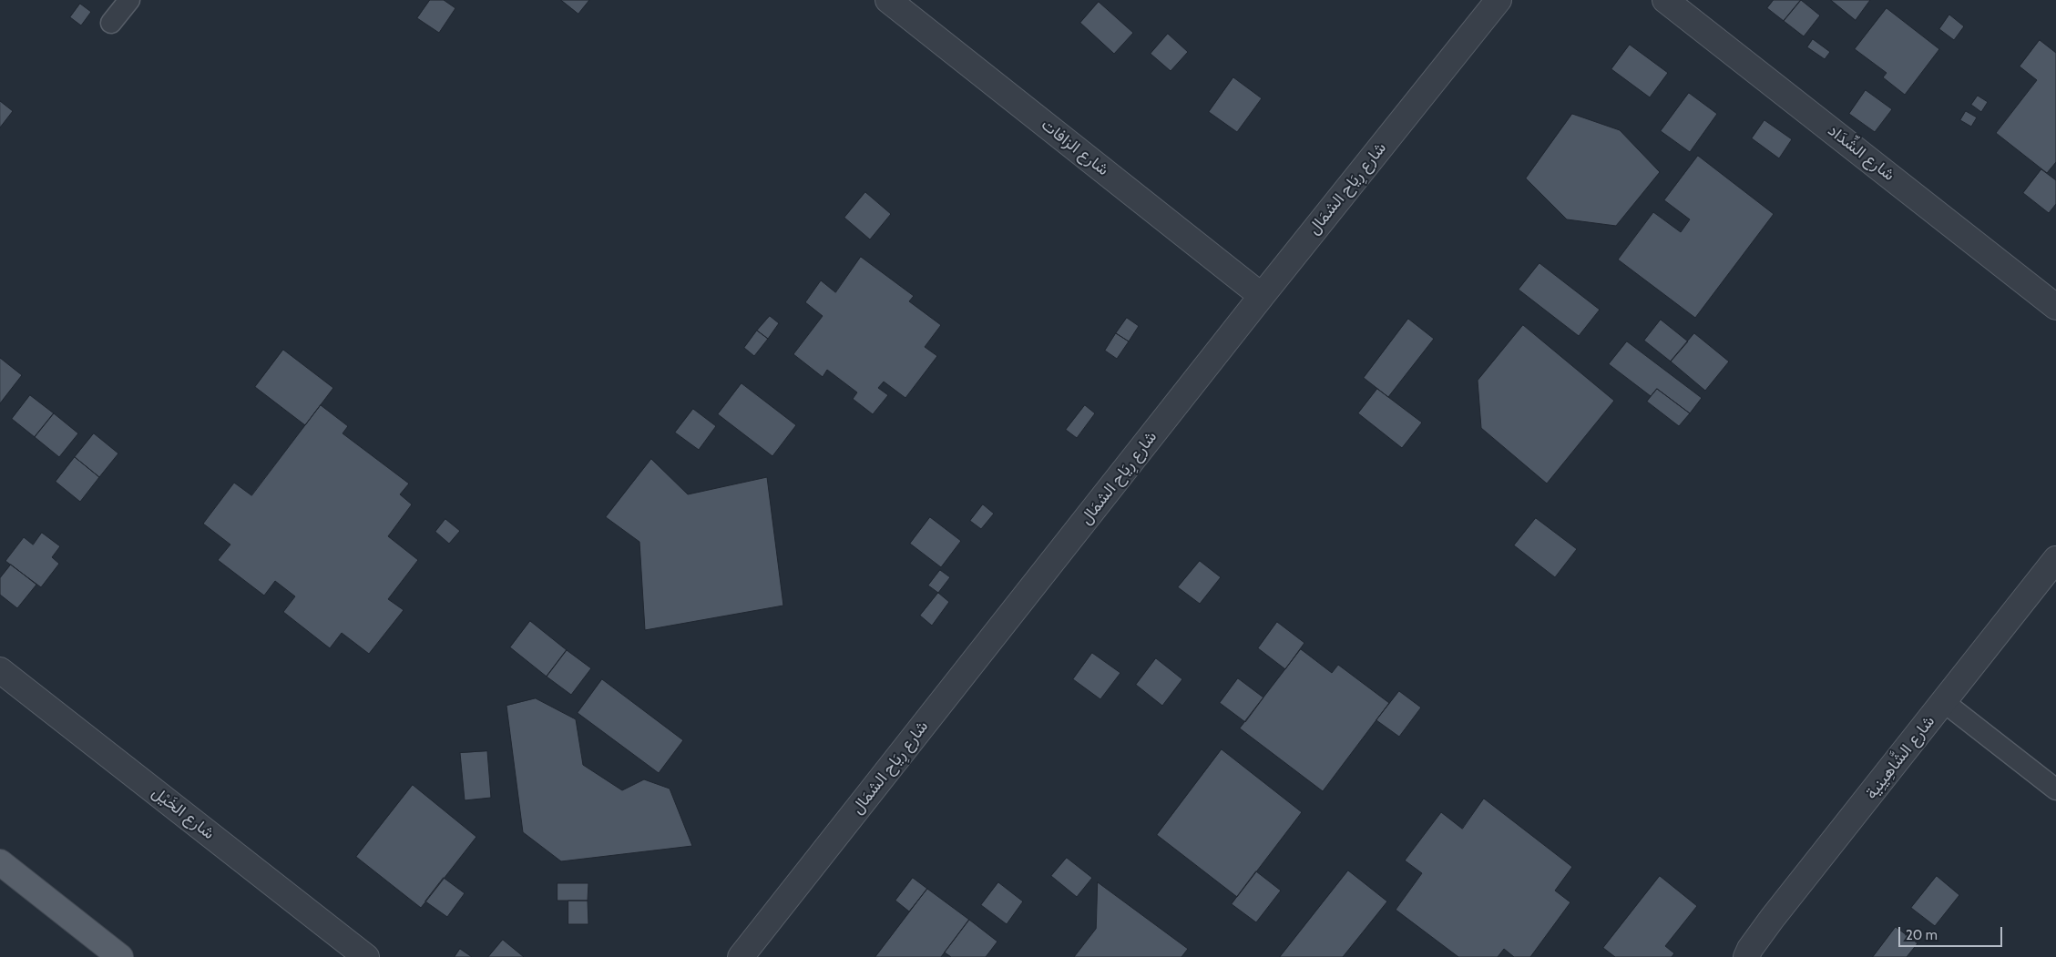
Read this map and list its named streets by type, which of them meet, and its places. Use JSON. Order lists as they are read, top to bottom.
{
  "streets": {
    "street": [
      "شارع الزافات",
      "شارع الشِّدَاد",
      "شارع رِيَاح الشمَال",
      "شارع الشَّاهِينِية",
      "شارع الخَيْل"
    ]
  },
  "crossings": [
    ["شارع الزافات", "شارع رِيَاح الشمَال"]
  ],
  "scale_bar": "20 m"
}
